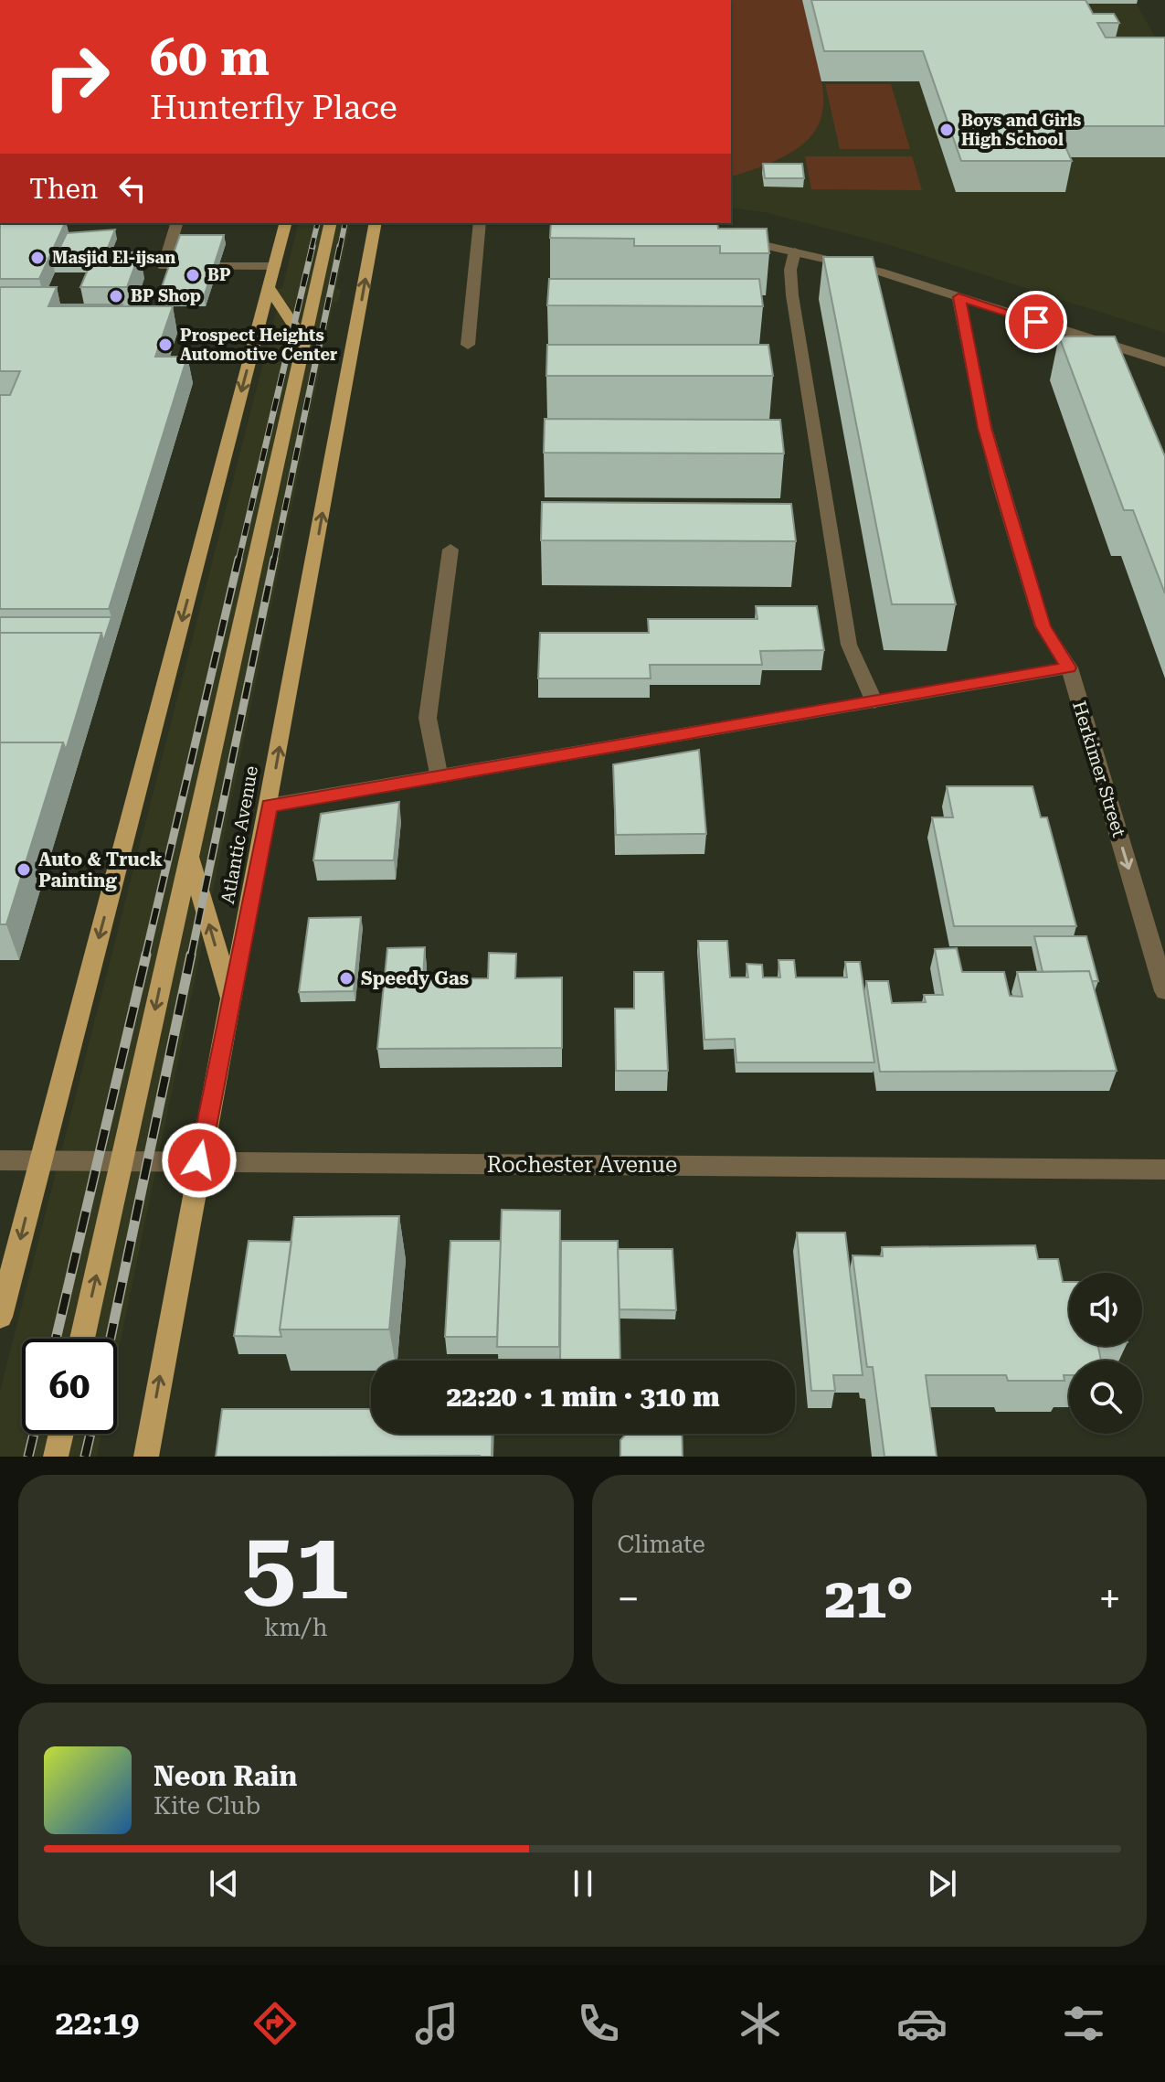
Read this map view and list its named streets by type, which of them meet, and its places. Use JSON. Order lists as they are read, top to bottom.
{
  "streets": {
    "main road": ["Atlantic Avenue"],
    "street": ["Herkimer Street", "Rochester Avenue"]
  },
  "crossings": [
    ["Atlantic Avenue", "Rochester Avenue"]
  ],
  "one_way": ["Herkimer Street"],
  "places": [
    "Boys and Girls High School",
    "Masjid El-ijsan",
    "BP",
    "BP Shop",
    "Prospect Heights Automotive Center",
    "Auto & Truck Painting",
    "Speedy Gas"
  ],
  "page": {
    "turn": ["60 m", "Hunterfly Place"],
    "then": "Then",
    "limit": "60",
    "trip": "22:20 · 1 min · 310 m",
    "tile": [
      ["51", "km/h"],
      "Climate"
    ],
    "heat": ["−", "21°", "+"],
    "song": ["Neon Rain", "Kite Club"],
    "tabs": "22:19"
  }
}
